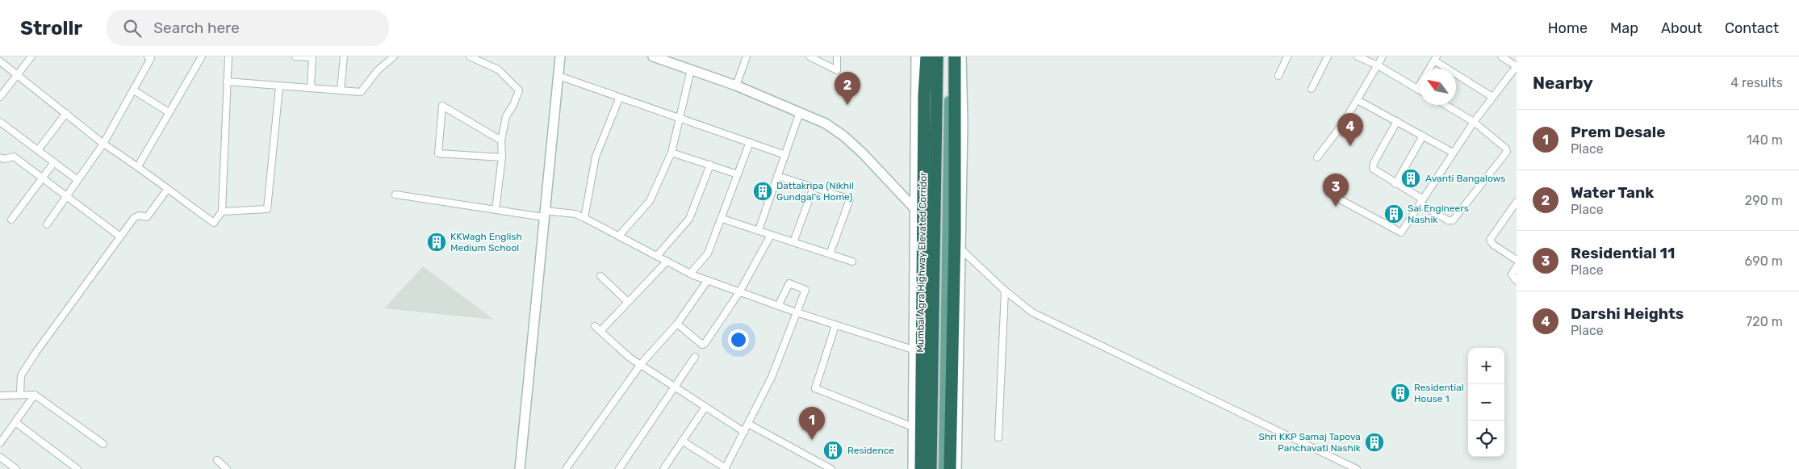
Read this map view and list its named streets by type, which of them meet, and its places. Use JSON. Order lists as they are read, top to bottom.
{
  "streets": {
    "highway": ["Mumbai Agra Highway Elevated Corridor"]
  },
  "places": {
    "building": [
      "Avanti Bangalows",
      "Dattakripa (Nikhil Gundgal's Home)",
      "Sai Engineers Nashik",
      "KKWagh English Medium School",
      "Residential House 1",
      "Shri KKP Samaj Tapova Panchavati Nashik",
      "Residence"
    ]
  },
  "north": "top left",
  "page": {
    "header": "Strollr",
    "search": "Search here",
    "nav": [
      "Home",
      "Map",
      "About",
      "Contact"
    ],
    "heading": ["Nearby", "4 results"],
    "pins": [
      "2",
      "4",
      "3",
      "1"
    ],
    "list": [
      {
        "mark": "1",
        "name": "Prem Desale",
        "note": "Place",
        "value": "140 m"
      },
      {
        "mark": "2",
        "name": "Water Tank",
        "note": "Place",
        "value": "290 m"
      },
      {
        "mark": "3",
        "name": "Residential 11",
        "note": "Place",
        "value": "690 m"
      },
      {
        "mark": "4",
        "name": "Darshi Heights",
        "note": "Place",
        "value": "720 m"
      }
    ],
    "map_buttons": ["+", "−"]
  }
}
